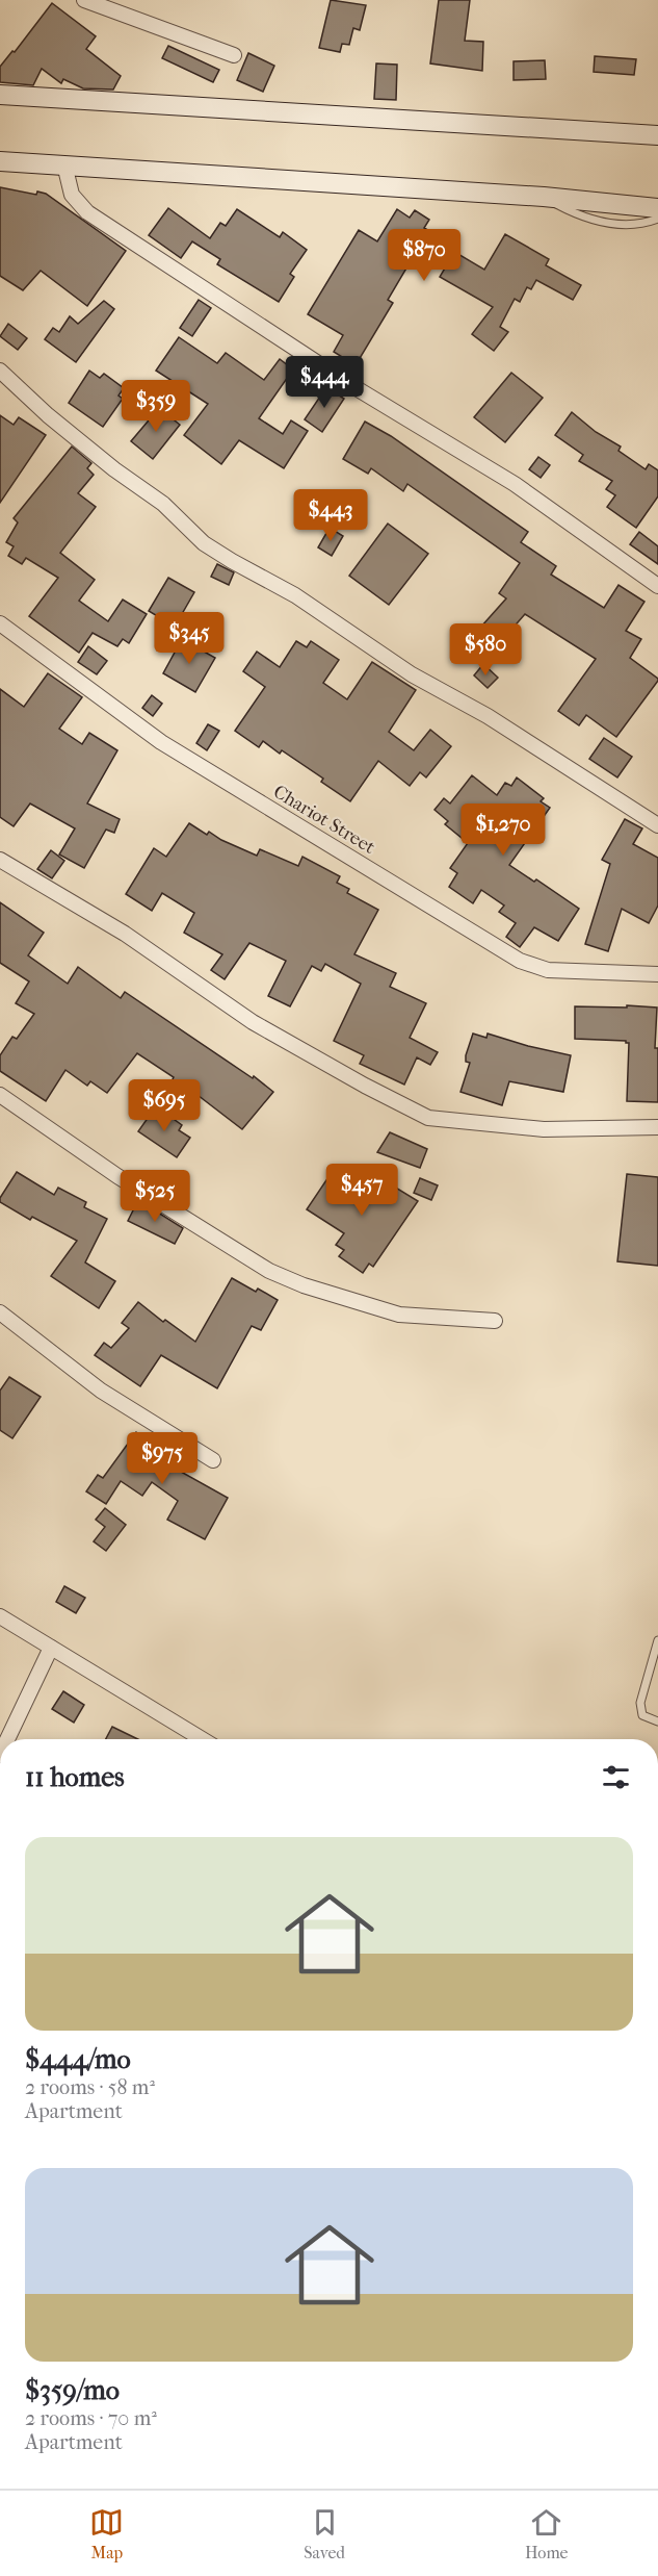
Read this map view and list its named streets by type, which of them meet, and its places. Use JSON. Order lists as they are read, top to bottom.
{
  "streets": {
    "street": ["Chariot Street"]
  },
  "page": {
    "price": [
      "$870",
      "$444",
      "$359",
      "$443",
      "$345",
      "$580",
      "$1,270",
      "$695",
      "$457",
      "$525",
      "$975"
    ],
    "heading": "11 homes",
    "list": [
      {
        "name": "$444/mo",
        "note": "2 rooms · 58 m² · Apartment"
      },
      {
        "name": "$359/mo",
        "note": "2 rooms · 70 m² · Apartment"
      }
    ],
    "tabs": ["Map", "Saved", "Home"]
  }
}
